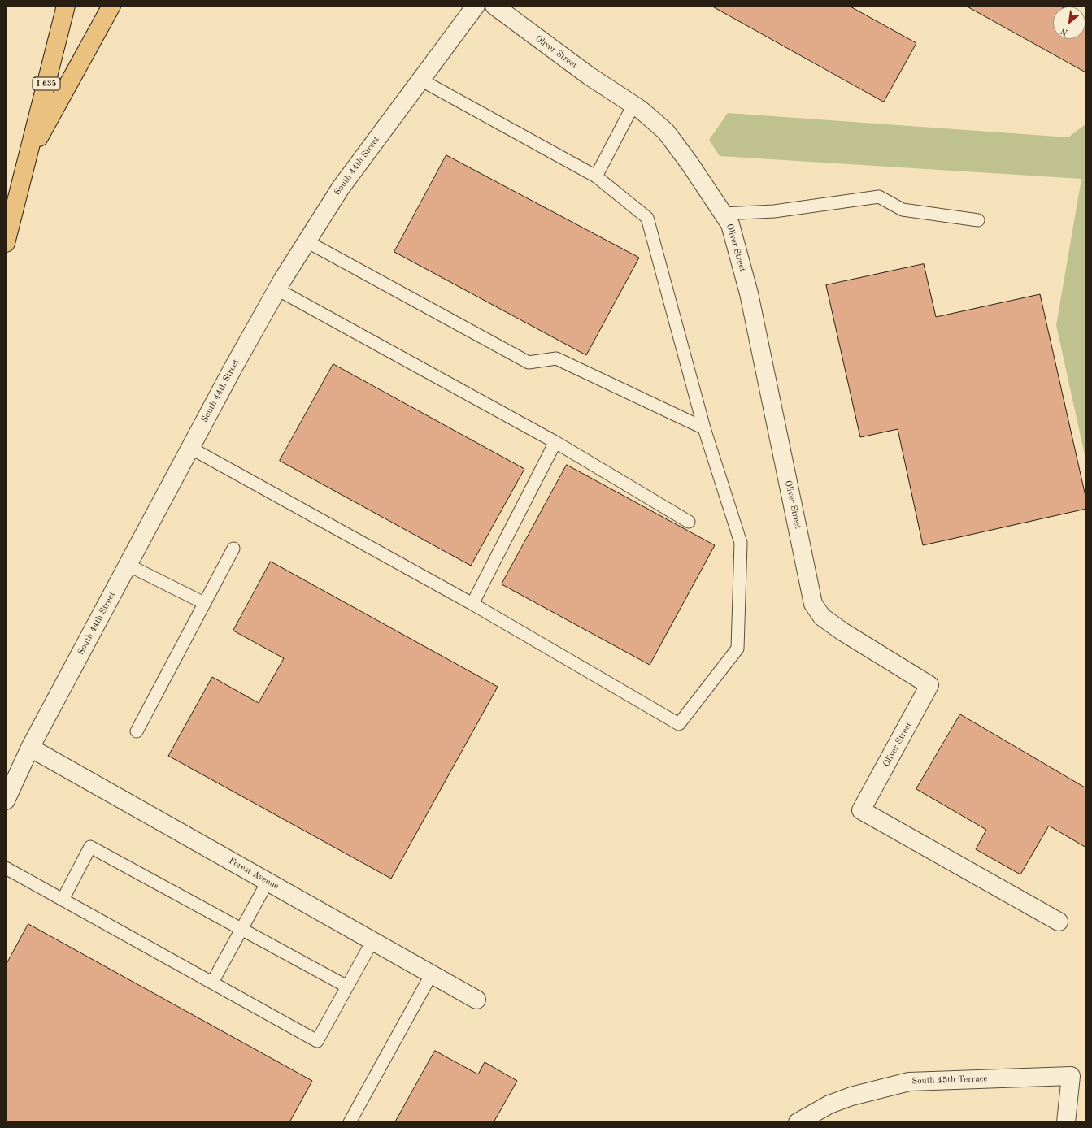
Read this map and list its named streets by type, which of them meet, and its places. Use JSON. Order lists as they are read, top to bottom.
{
  "streets": {
    "highway": ["I 635"],
    "street": [
      "Oliver Street",
      "South 44th Street",
      "Forest Avenue",
      "South 45th Terrace"
    ]
  },
  "crossings": [
    ["South 44th Street", "Forest Avenue"]
  ],
  "north": "bottom left"
}
